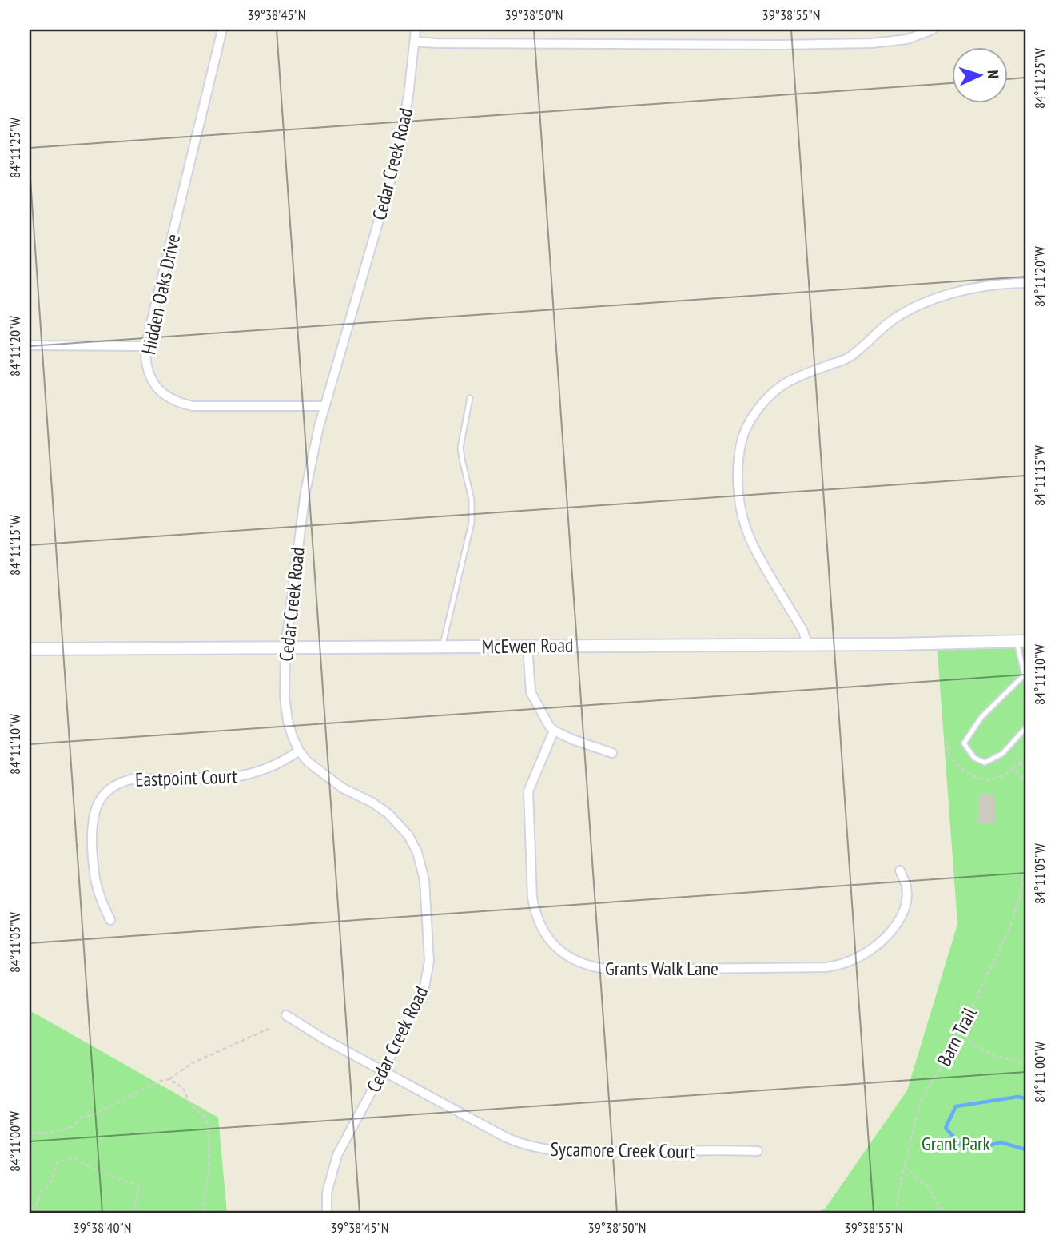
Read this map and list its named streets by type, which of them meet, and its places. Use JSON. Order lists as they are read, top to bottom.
{
  "streets": {
    "street": [
      "Cedar Creek Road",
      "Hidden Oaks Drive",
      "McEwen Road",
      "Eastpoint Court",
      "Grants Walk Lane",
      "Sycamore Creek Court"
    ],
    "path": ["Barn Trail"]
  },
  "crossings": [
    ["Cedar Creek Road", "Hidden Oaks Drive"],
    ["Cedar Creek Road", "McEwen Road"],
    ["Cedar Creek Road", "Eastpoint Court"],
    ["Cedar Creek Road", "Sycamore Creek Court"]
  ],
  "parks": ["Grant Park"],
  "north": "right",
  "coordinates": [
    "39°38'45\"N",
    "39°38'50\"N",
    "39°38'55\"N",
    "84°11'25\"W",
    "84°11'20\"W",
    "84°11'15\"W",
    "84°11'10\"W",
    "84°11'05\"W",
    "84°11'00\"W",
    "39°38'40\"N"
  ]
}
